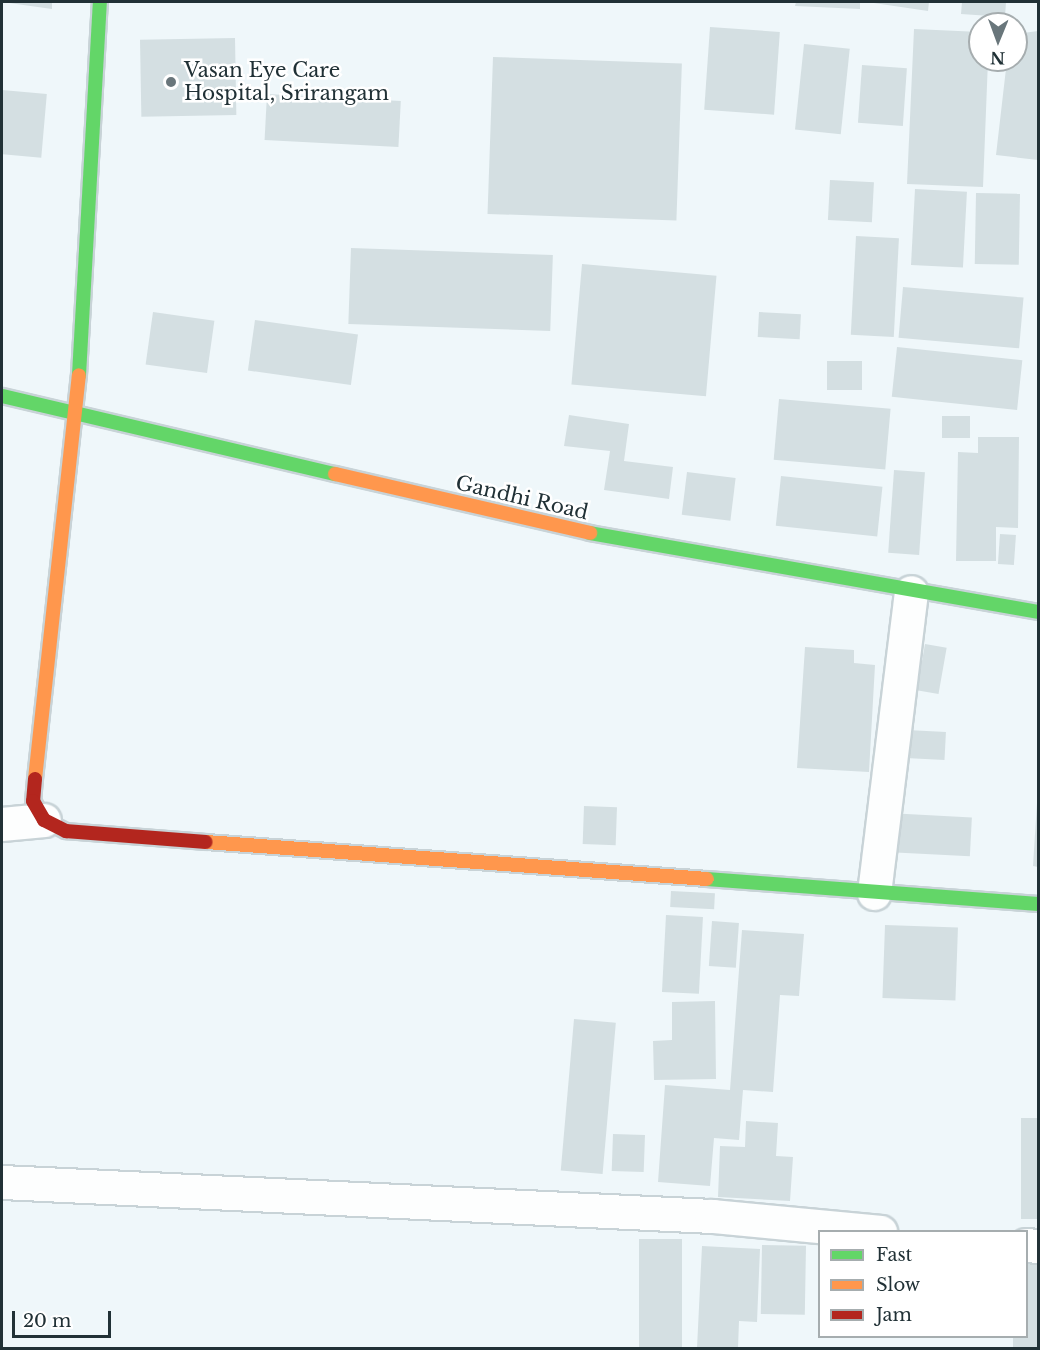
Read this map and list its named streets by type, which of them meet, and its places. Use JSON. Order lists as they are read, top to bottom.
{
  "streets": {
    "street": ["Gandhi Road"]
  },
  "places": ["Vasan Eye Care Hospital, Srirangam"],
  "legend": ["Fast", "Slow", "Jam"],
  "scale_bar": "20 m",
  "north": "bottom"
}
